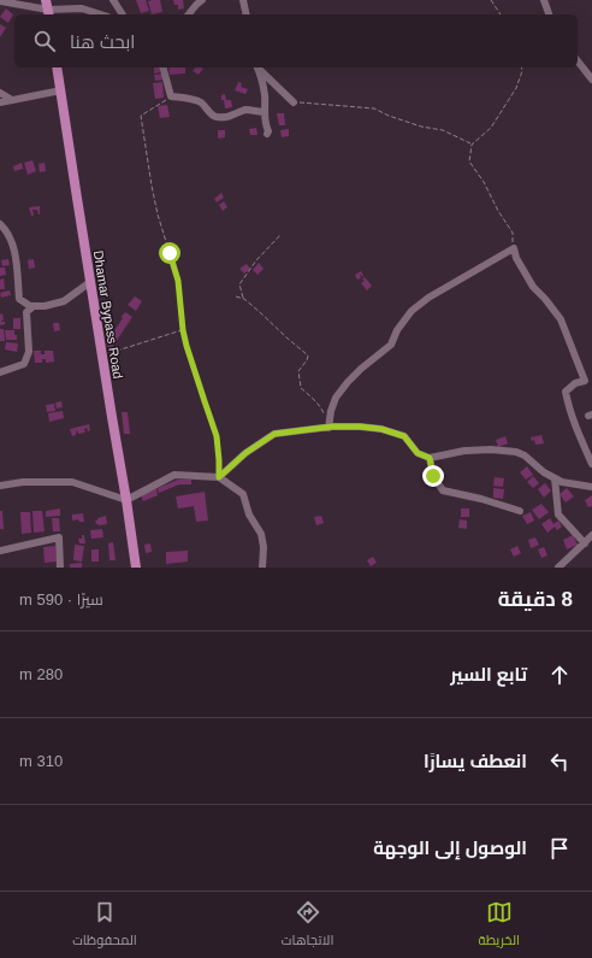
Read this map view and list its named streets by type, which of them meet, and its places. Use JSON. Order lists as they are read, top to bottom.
{
  "streets": {
    "main road": ["Dhamar Bypass Road"]
  },
  "page": {
    "search": "ابحث هنا",
    "heading": ["8 دقيقة", "سيرًا · 590 m"],
    "list": [
      ["تابع السير", "280 m"],
      ["انعطف يسارًا", "310 m"],
      "الوصول إلى الوجهة"
    ],
    "nav": ["الخريطة", "الاتجاهات", "المحفوظات"]
  }
}
